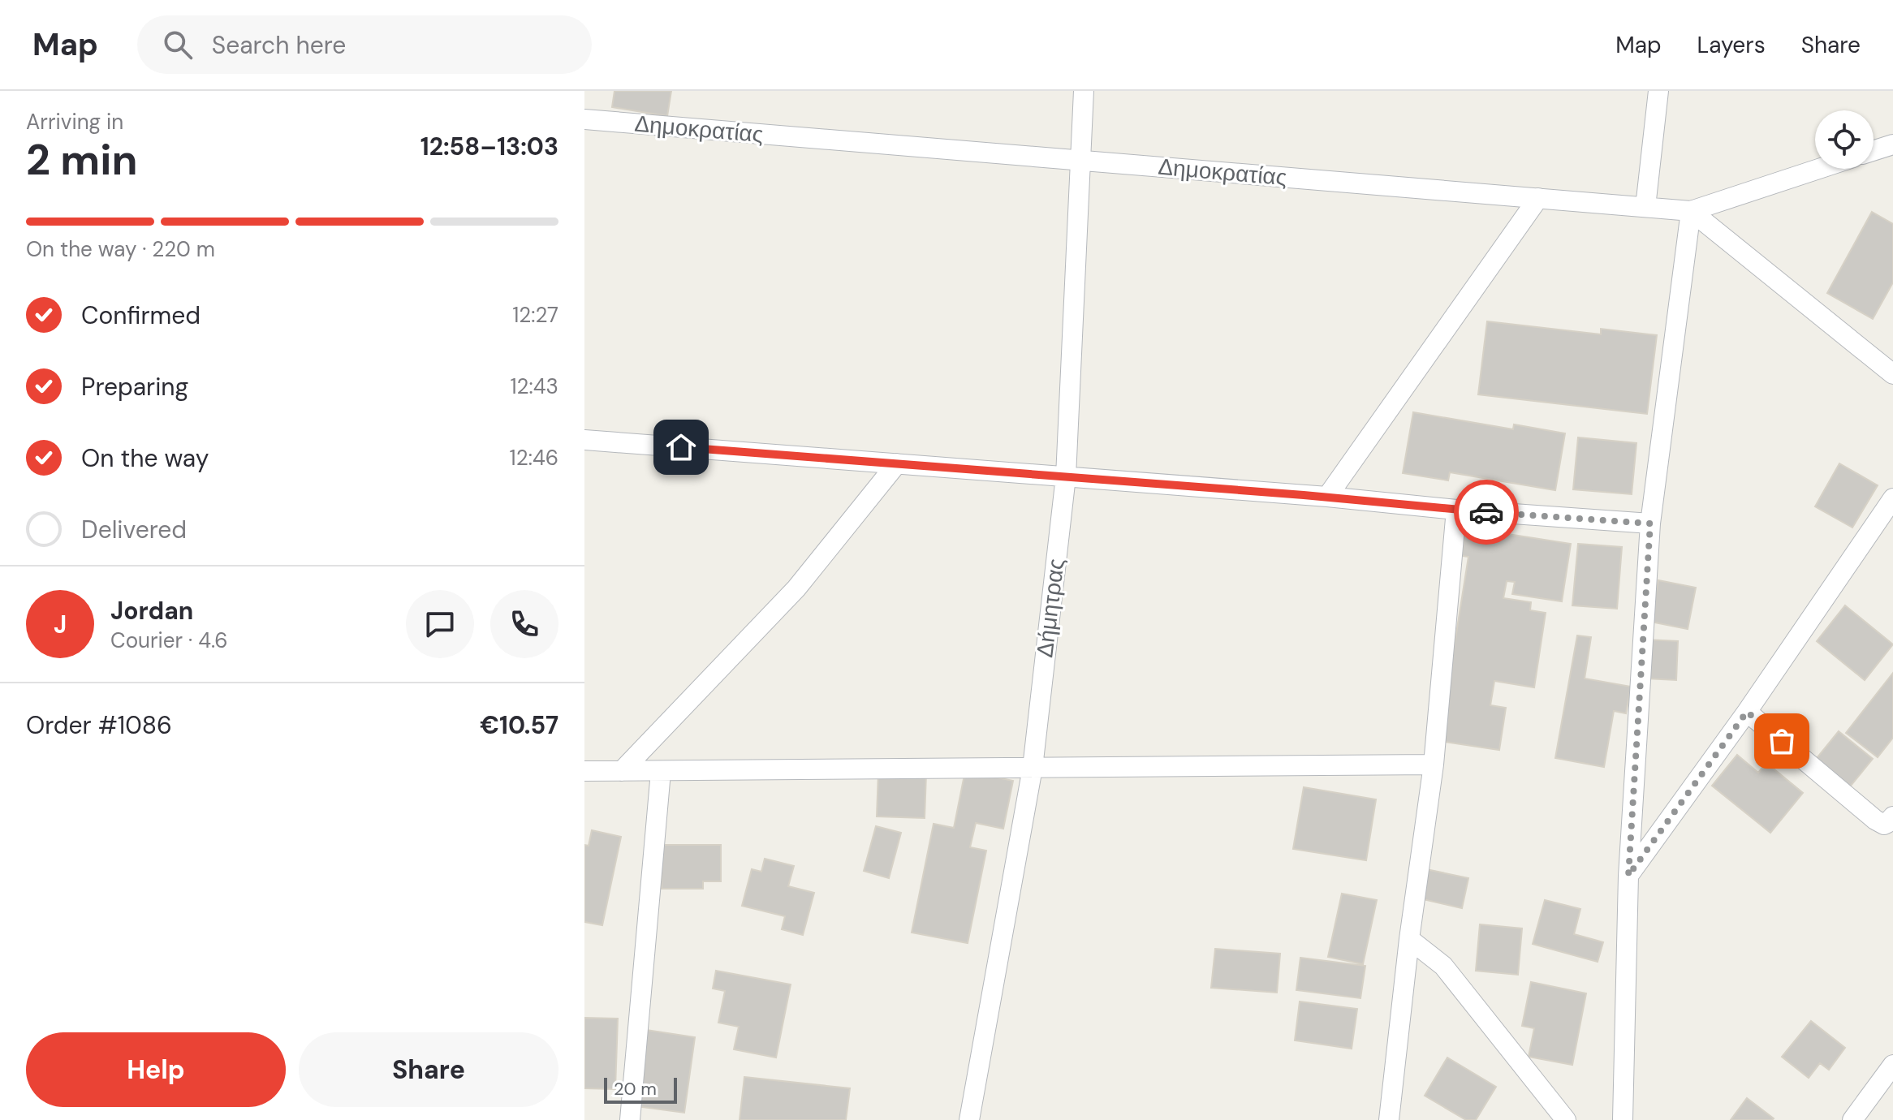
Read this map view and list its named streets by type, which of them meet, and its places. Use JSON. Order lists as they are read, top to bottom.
{
  "streets": {
    "street": ["Δημοκρατίας", "Δήμητρας"]
  },
  "crossings": [
    ["Δημοκρατίας", "Δήμητρας"]
  ],
  "scale_bar": "20 m",
  "page": {
    "header": "Map",
    "search": "Search here",
    "nav": ["Map", "Layers", "Share"],
    "heading": ["2 min", "Arriving in", "12:58–13:03"],
    "panel": [
      "Jordan",
      "Courier · 4.6",
      "Order #1086",
      "€10.57"
    ],
    "bar": "On the way · 220 m",
    "list": [
      ["Confirmed", "12:27"],
      ["Preparing", "12:43"],
      ["On the way", "12:46"],
      "Delivered"
    ],
    "round": "J",
    "buttons": ["Help", "Share"],
    "scale": "20 m"
  }
}
